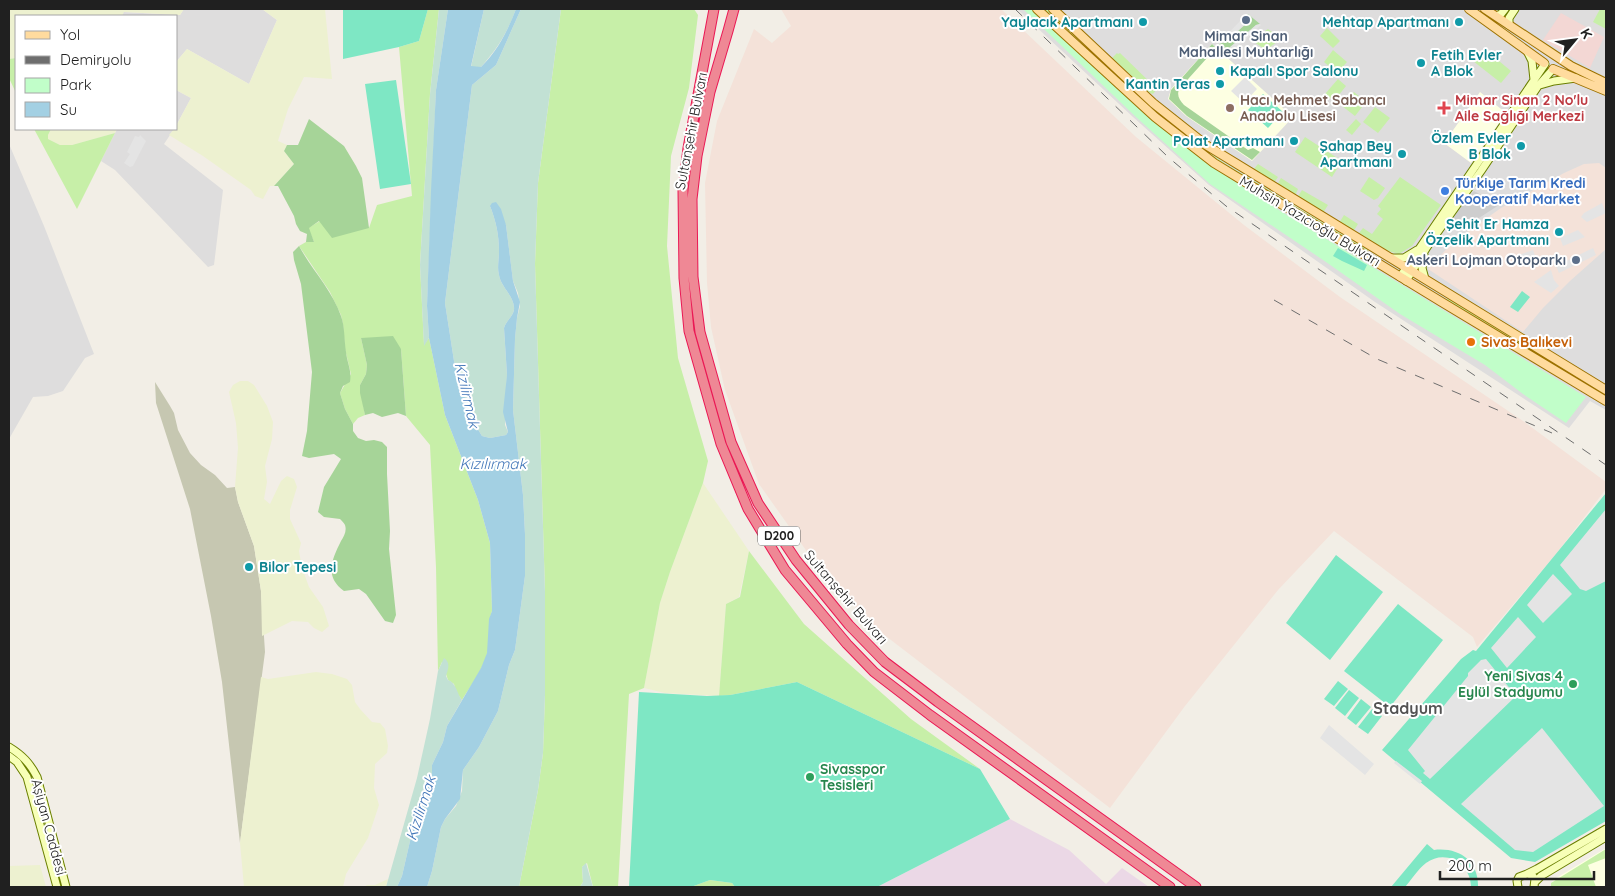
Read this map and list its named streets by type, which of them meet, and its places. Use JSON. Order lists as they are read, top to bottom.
{
  "streets": {
    "highway": ["Sultanşehir Bulvarı", "D200"],
    "main road": ["Muhsin Yazıcıoğlu Bulvarı"],
    "street": ["Aşiyan Caddesi"]
  },
  "districts": ["Stadyum"],
  "water": ["Kizilirmak", "Kızılırmak"],
  "places": {
    "other": [
      "Mimar Sinan Mahallesi Muhtarlığı",
      "Yaylacık Apartmanı",
      "Mehtap Apartmanı",
      "Fetih Evler A Blok",
      "Kapalı Spor Salonu",
      "Kantin Teras",
      "Hacı Mehmet Sabancı Anadolu Lisesi",
      "Polat Apartmanı",
      "Özlem Evler B Blok",
      "Şahap Bey Apartmanı",
      "Türkiye Tarım Kredi Kooperatif Market",
      "Şehit Er Hamza Özçelik Apartmanı",
      "Askeri Lojman Otoparkı",
      "Sivas Balıkevi",
      "Bilor Tepesi",
      "Yeni Sivas 4 Eylül Stadyumu",
      "Sivasspor Tesisleri"
    ],
    "health": ["Mimar Sinan 2 No'lu Aile Sağlığı Merkezi"]
  },
  "legend": [
    "Yol",
    "Demiryolu",
    "Park",
    "Su"
  ],
  "scale_bar": "200 m",
  "north": "top right"
}
